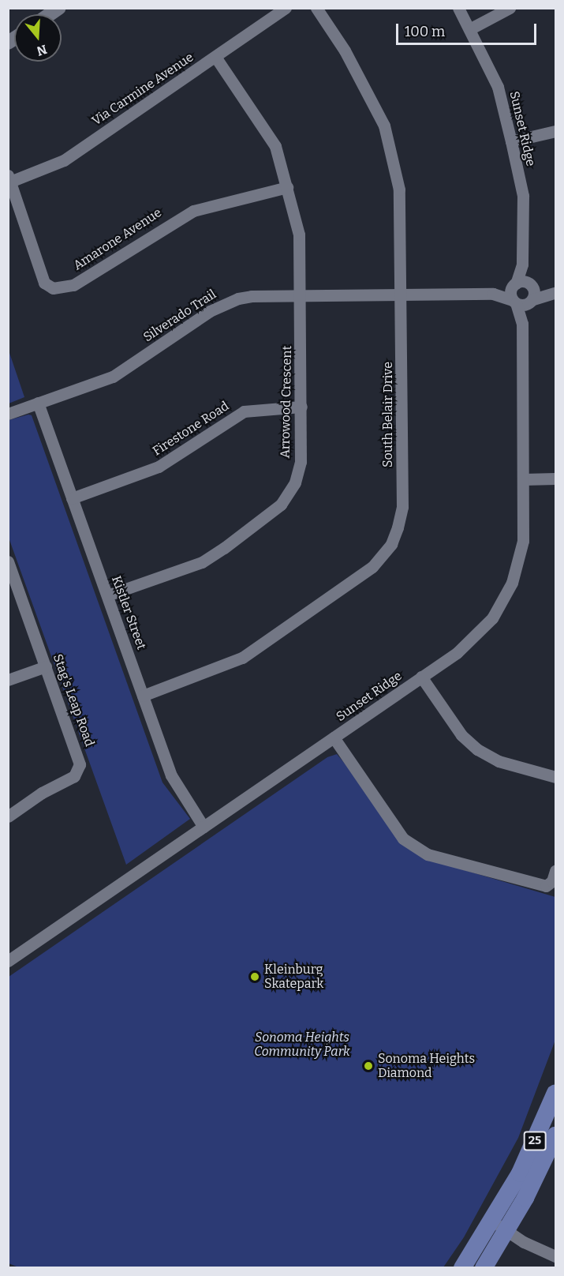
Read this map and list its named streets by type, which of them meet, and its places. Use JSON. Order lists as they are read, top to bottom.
{
  "streets": {
    "main road": ["25"],
    "street": [
      "Via Carmine Avenue",
      "Sunset Ridge",
      "Amarone Avenue",
      "Silverado Trail",
      "Arrowood Crescent",
      "South Belair Drive",
      "Firestone Road",
      "Kistler Street",
      "Stag's Leap Road"
    ]
  },
  "crossings": [
    ["Via Carmine Avenue", "Amarone Avenue"],
    ["Via Carmine Avenue", "Arrowood Crescent"],
    ["Sunset Ridge", "Silverado Trail"],
    ["Sunset Ridge", "Kistler Street"],
    ["Amarone Avenue", "Arrowood Crescent"],
    ["Silverado Trail", "Arrowood Crescent"],
    ["Silverado Trail", "South Belair Drive"],
    ["Silverado Trail", "Kistler Street"],
    ["Arrowood Crescent", "Firestone Road"],
    ["Arrowood Crescent", "Kistler Street"],
    ["South Belair Drive", "Kistler Street"],
    ["Firestone Road", "Kistler Street"]
  ],
  "parks": ["Sonoma Heights Community Park"],
  "places": ["Kleinburg Skatepark", "Sonoma Heights Diamond"],
  "scale_bar": "100 m",
  "north": "bottom"
}
